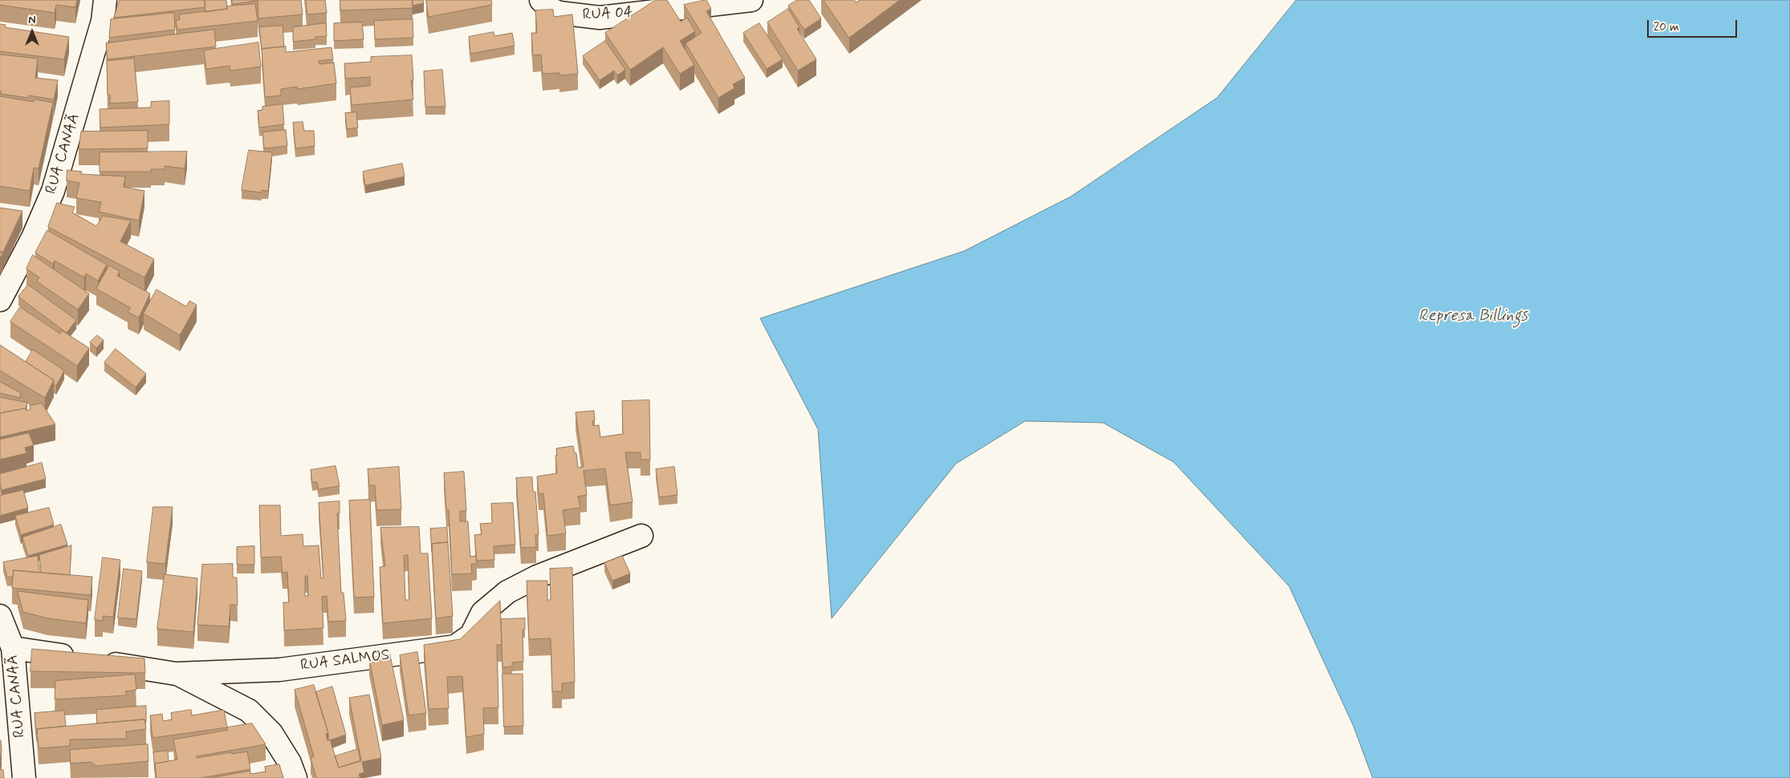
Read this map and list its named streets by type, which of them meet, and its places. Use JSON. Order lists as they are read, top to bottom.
{
  "streets": {
    "street": ["RUA 04", "RUA CANAÃ", "RUA SALMOS"]
  },
  "crossings": [
    ["RUA CANAÃ", "RUA SALMOS"]
  ],
  "water": ["Represa Billings"],
  "scale_bar": "20 m",
  "north": "top"
}
